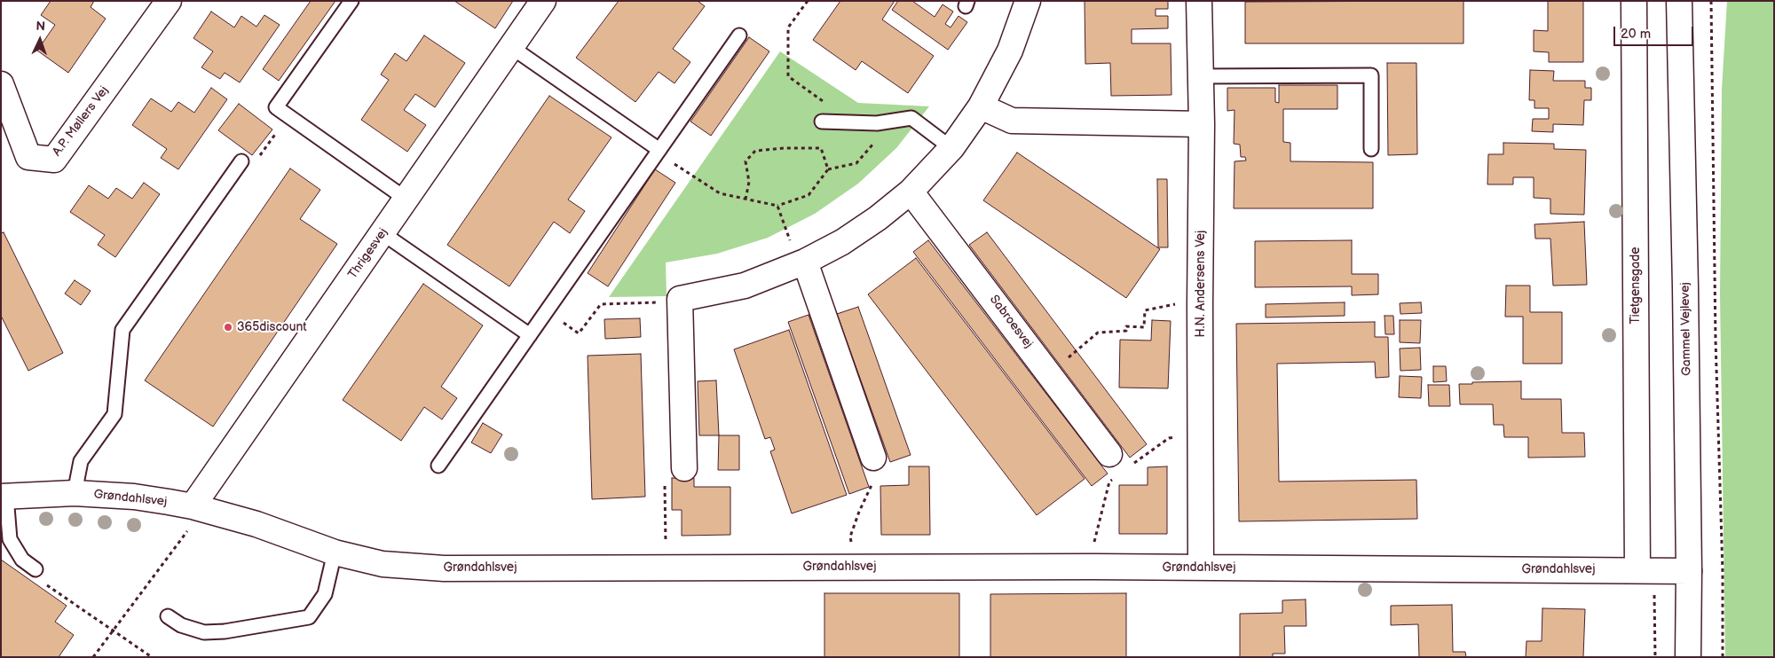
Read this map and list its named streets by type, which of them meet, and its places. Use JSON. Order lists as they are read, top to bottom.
{
  "streets": {
    "street": [
      "A.P. Møllers Vej",
      "Thrigesvej",
      "H.N. Andersens Vej",
      "Tietgensgade",
      "Sabroesvej",
      "Gammel Vejlevej",
      "Grøndahlsvej"
    ]
  },
  "crossings": [
    ["Thrigesvej", "Grøndahlsvej"],
    ["H.N. Andersens Vej", "Grøndahlsvej"],
    ["Tietgensgade", "Grøndahlsvej"],
    ["Gammel Vejlevej", "Grøndahlsvej"]
  ],
  "places": ["365discount"],
  "scale_bar": "20 m",
  "north": "top"
}
